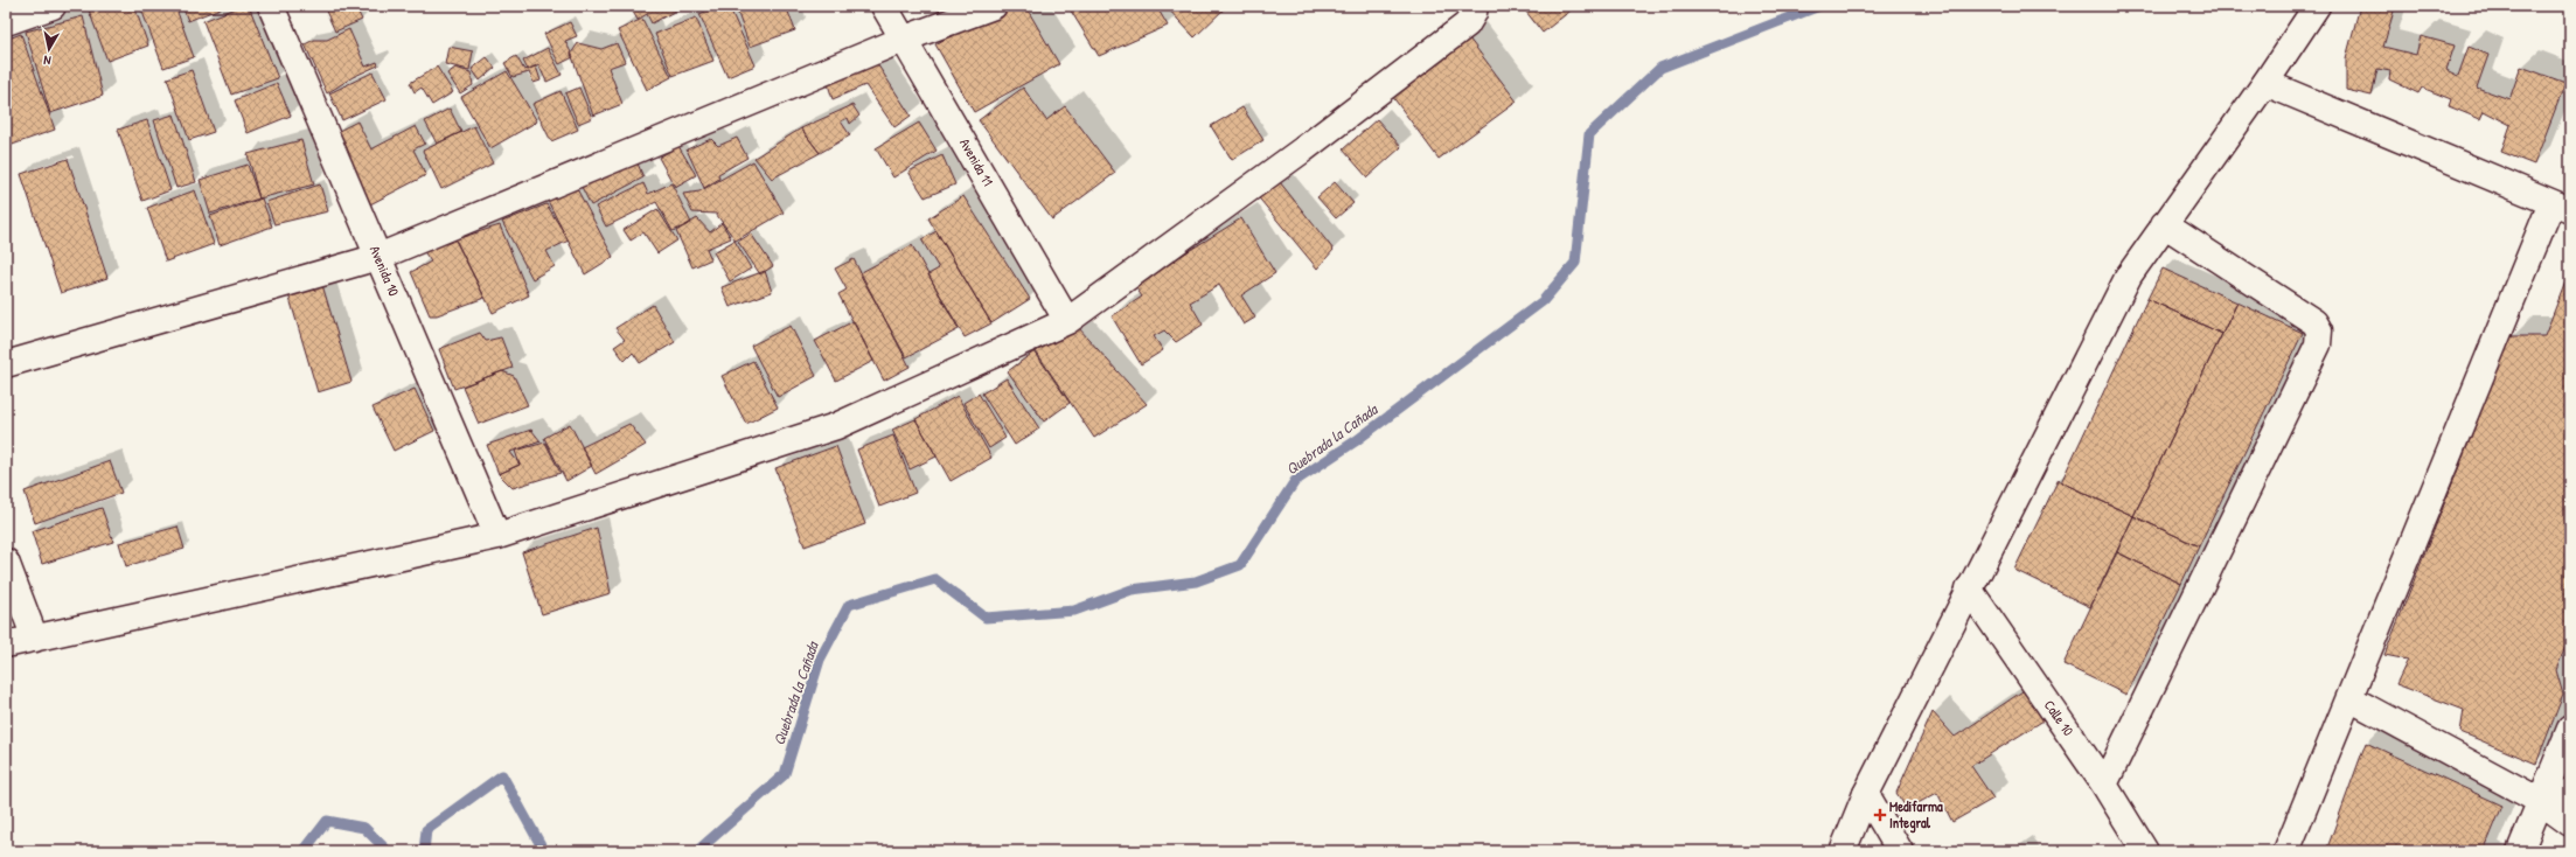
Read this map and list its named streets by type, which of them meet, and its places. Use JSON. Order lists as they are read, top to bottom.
{
  "streets": {
    "street": ["Avenida 11", "Avenida 10", "Calle 10"]
  },
  "water": ["Quebrada la Cañada"],
  "places": {
    "health": ["Medifarma Integral"]
  },
  "north": "bottom"
}
